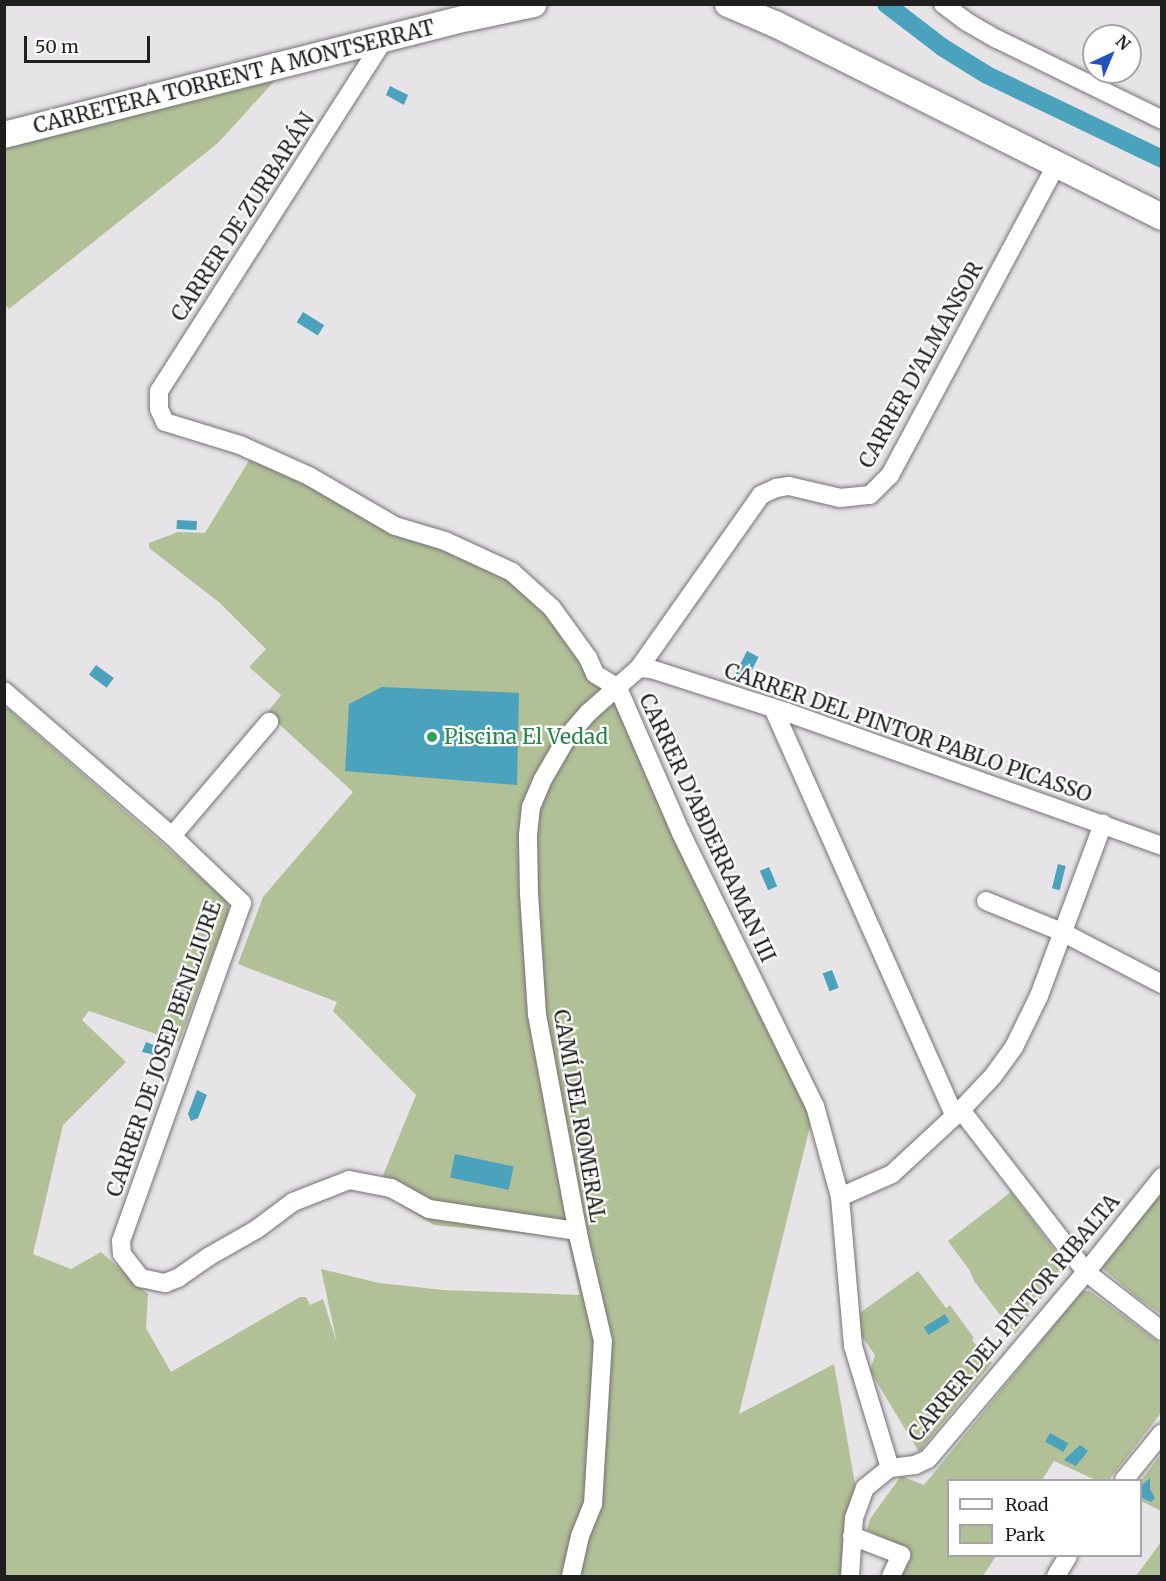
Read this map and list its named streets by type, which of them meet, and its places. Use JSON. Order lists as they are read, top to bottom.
{
  "streets": {
    "main road": ["CARRETERA TORRENT A MONTSERRAT"],
    "street": [
      "CARRER DE ZURBARÁN",
      "CARRER D'ALMANSOR",
      "CARRER DEL PINTOR PABLO PICASSO",
      "CARRER D'ABDERRAMAN III",
      "CARRER DE JOSEP BENLLIURE",
      "CAMÍ DEL ROMERAL",
      "CARRER DEL PINTOR RIBALTA"
    ]
  },
  "crossings": [
    ["CARRETERA TORRENT A MONTSERRAT", "CARRER DE ZURBARÁN"],
    ["CARRER DE ZURBARÁN", "CARRER D'ABDERRAMAN III"],
    ["CARRER D'ALMANSOR", "CARRER DEL PINTOR PABLO PICASSO"],
    ["CARRER D'ALMANSOR", "CARRER D'ABDERRAMAN III"],
    ["CARRER D'ALMANSOR", "CAMÍ DEL ROMERAL"],
    ["CARRER D'ABDERRAMAN III", "CAMÍ DEL ROMERAL"],
    ["CARRER D'ABDERRAMAN III", "CARRER DEL PINTOR RIBALTA"],
    ["CARRER DE JOSEP BENLLIURE", "CAMÍ DEL ROMERAL"]
  ],
  "places": ["Piscina El Vedad"],
  "legend": ["Road", "Park"],
  "scale_bar": "50 m",
  "north": "top right"
}
